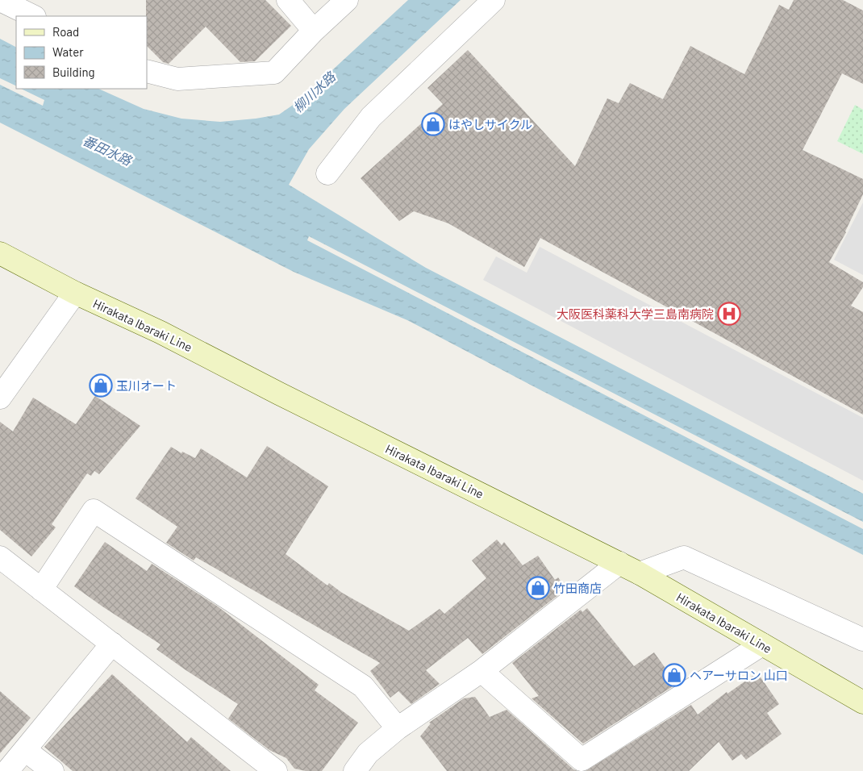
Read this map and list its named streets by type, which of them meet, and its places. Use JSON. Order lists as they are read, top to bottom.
{
  "streets": {
    "main road": ["Hirakata Ibaraki Line"]
  },
  "water": ["柳川水路", "番田水路"],
  "places": {
    "shop": [
      "はやしサイクル",
      "玉川オート",
      "竹田商店",
      "ヘアーサロン 山口"
    ],
    "hospital": ["大阪医科薬科大学三島南病院"]
  },
  "legend": ["Road", "Water", "Building"]
}
